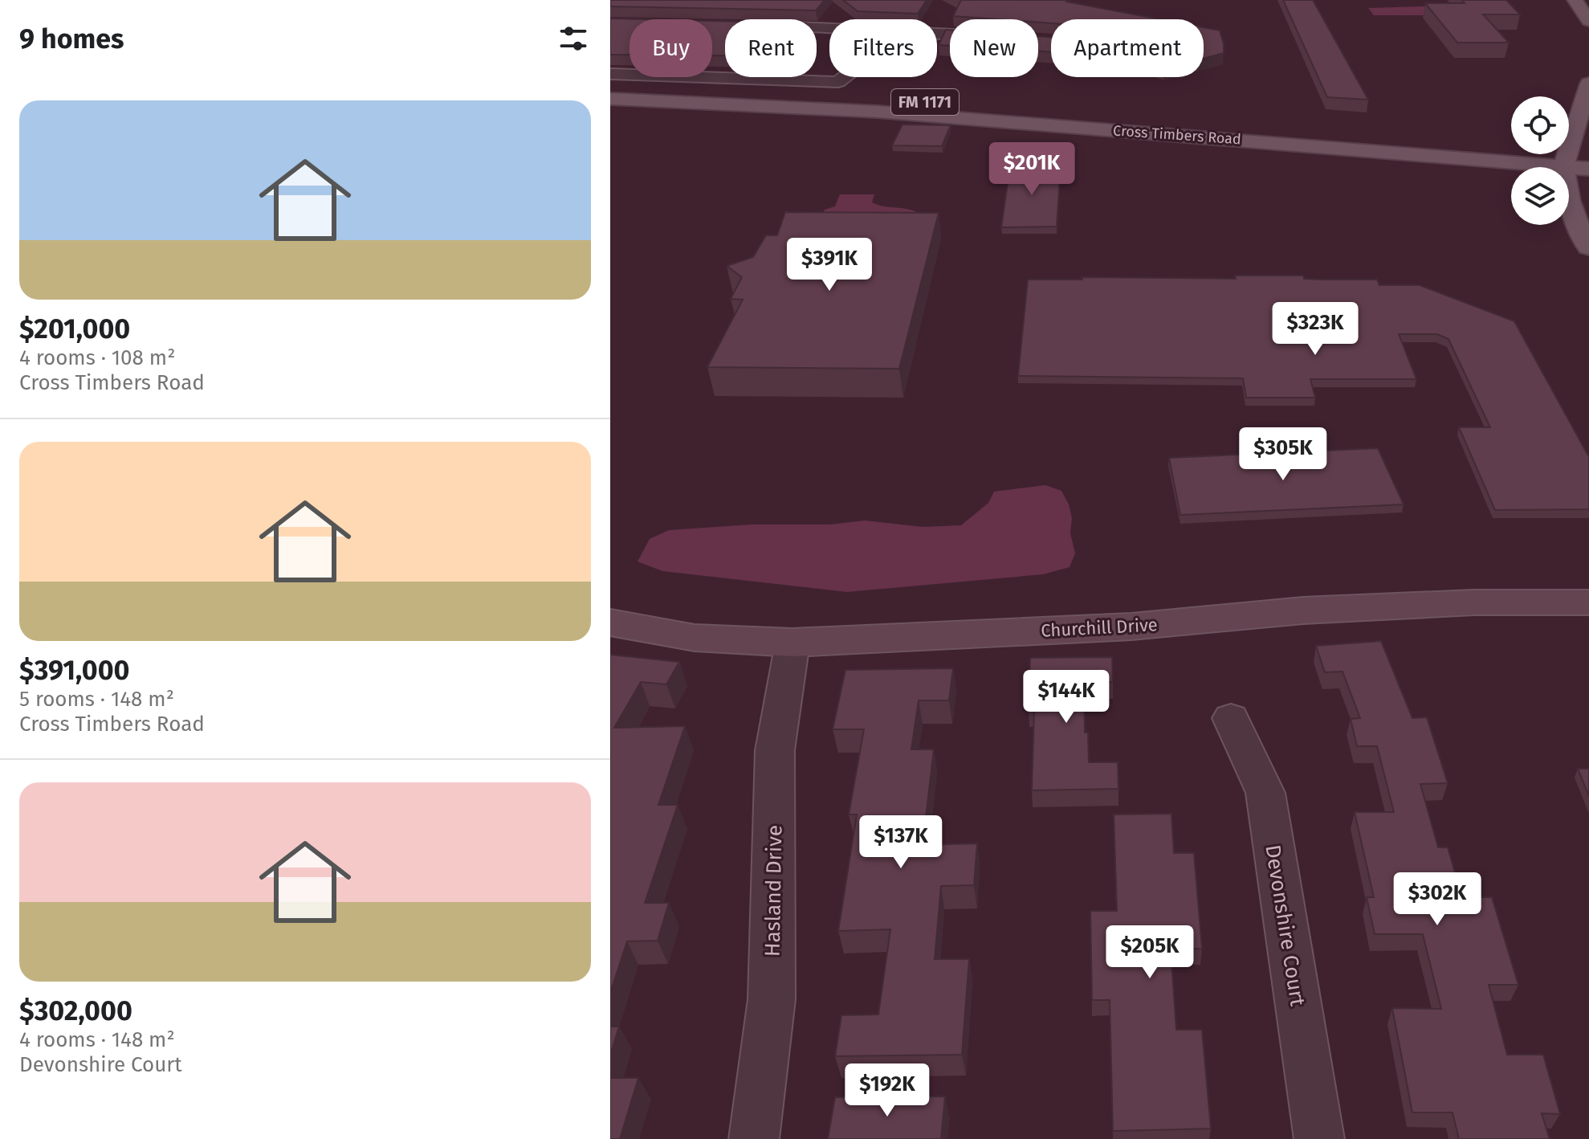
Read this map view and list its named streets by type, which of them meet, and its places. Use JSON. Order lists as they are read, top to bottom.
{
  "streets": {
    "main road": ["FM 1171", "Cross Timbers Road"],
    "street": ["Churchill Drive", "Hasland Drive", "Devonshire Court"]
  },
  "crossings": [
    ["Churchill Drive", "Hasland Drive"]
  ],
  "page": {
    "heading": "9 homes",
    "chip": [
      "Buy",
      "Rent",
      "Filters",
      "New",
      "Apartment"
    ],
    "list": [
      {
        "name": "$201,000",
        "note": "4 rooms · 108 m² · Cross Timbers Road"
      },
      {
        "name": "$391,000",
        "note": "5 rooms · 148 m² · Cross Timbers Road"
      },
      {
        "name": "$302,000",
        "note": "4 rooms · 148 m² · Devonshire Court"
      }
    ],
    "price": [
      "$201K",
      "$391K",
      "$323K",
      "$305K",
      "$144K",
      "$137K",
      "$302K",
      "$205K",
      "$192K"
    ]
  }
}
